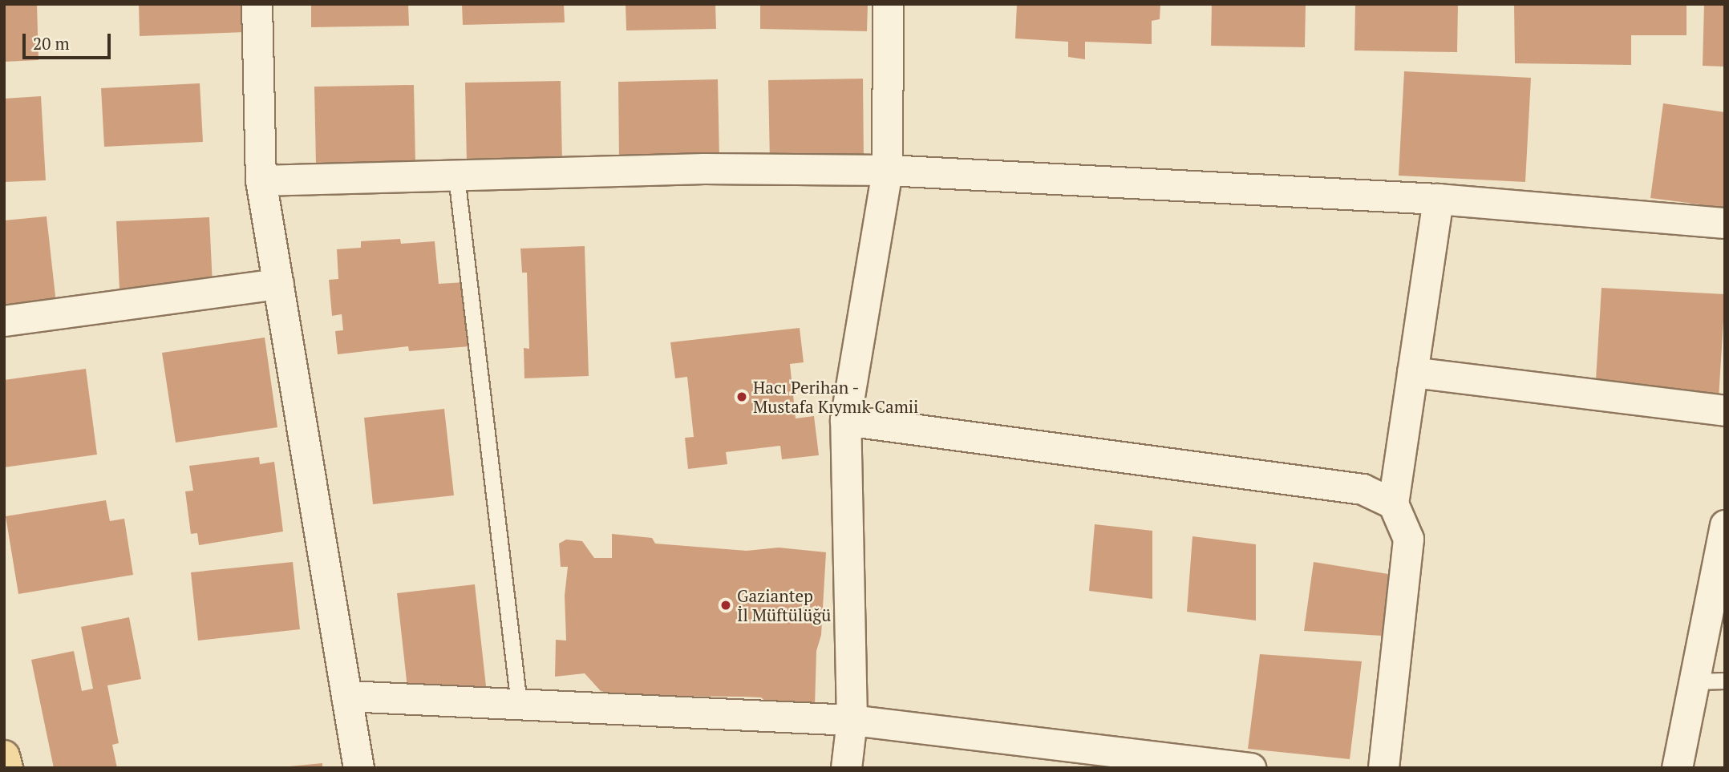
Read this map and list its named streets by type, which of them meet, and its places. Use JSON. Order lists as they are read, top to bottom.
{
  "places": ["Hacı Perihan - Mustafa Kıymık Camii", "Gaziantep İl Müftülüğü"],
  "scale_bar": "20 m"
}
